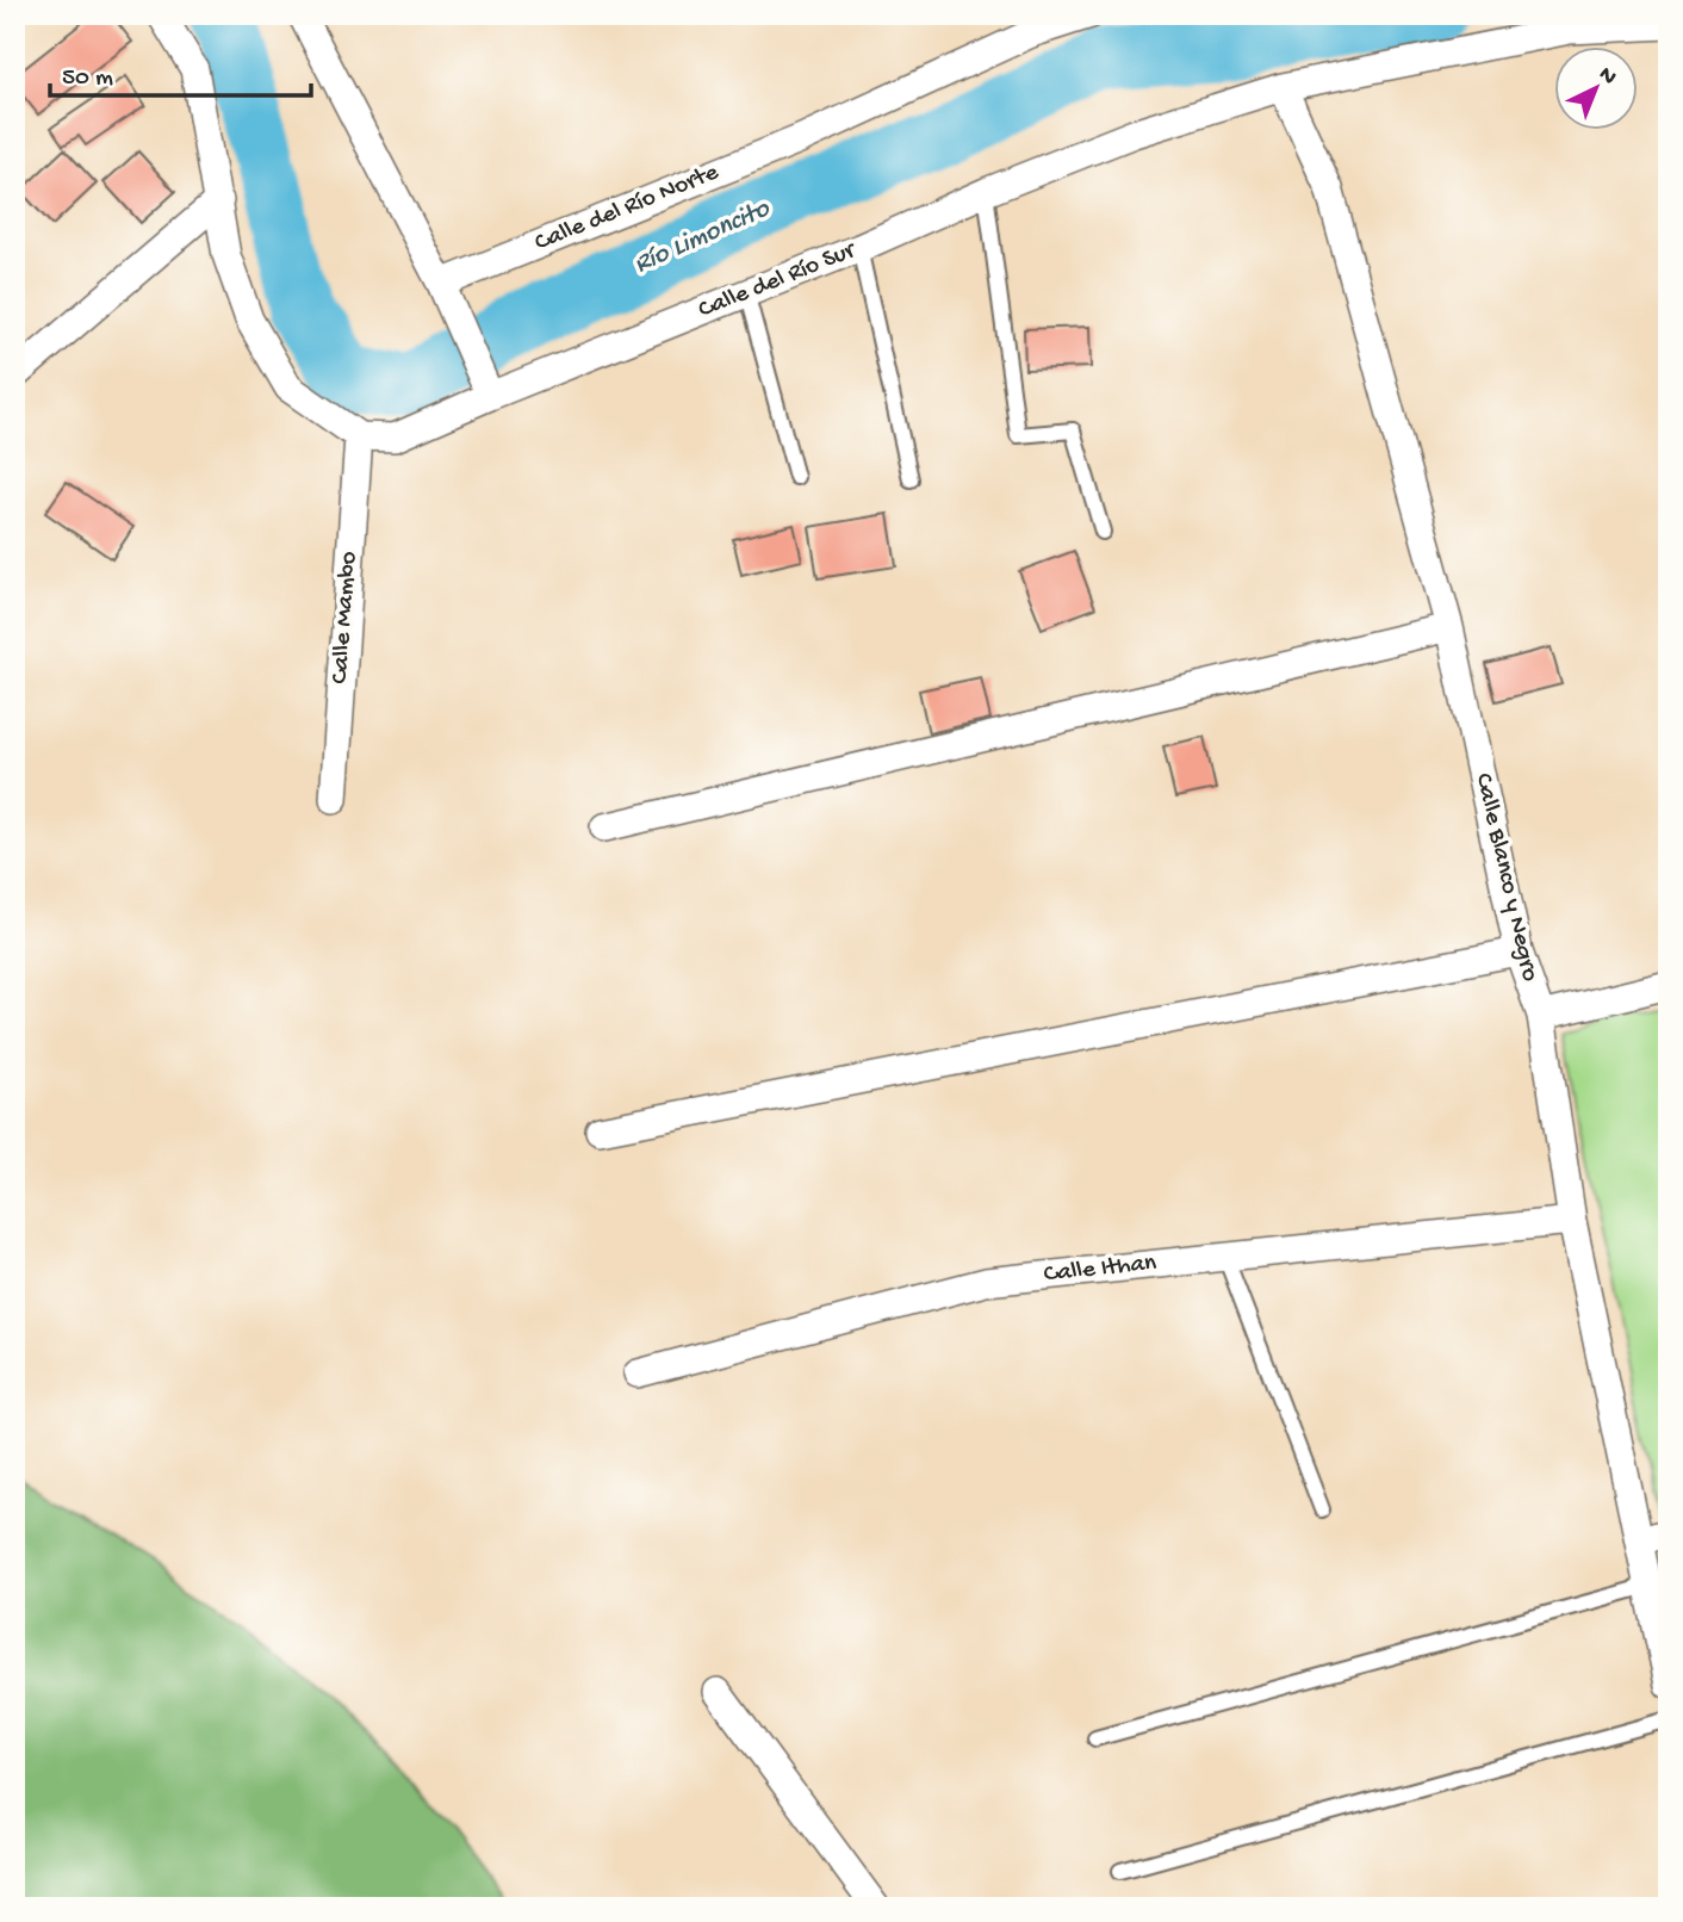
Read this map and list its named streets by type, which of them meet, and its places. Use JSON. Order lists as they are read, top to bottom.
{
  "streets": {
    "street": [
      "Calle del Río Norte",
      "Calle del Río Sur",
      "Calle Mambo",
      "Calle Blanco y Negro",
      "Calle Ithan"
    ]
  },
  "crossings": [
    ["Calle del Río Sur", "Calle Mambo"],
    ["Calle del Río Sur", "Calle Blanco y Negro"],
    ["Calle Blanco y Negro", "Calle Ithan"]
  ],
  "water": ["Río Limoncito"],
  "scale_bar": "50 m",
  "north": "top right"
}
